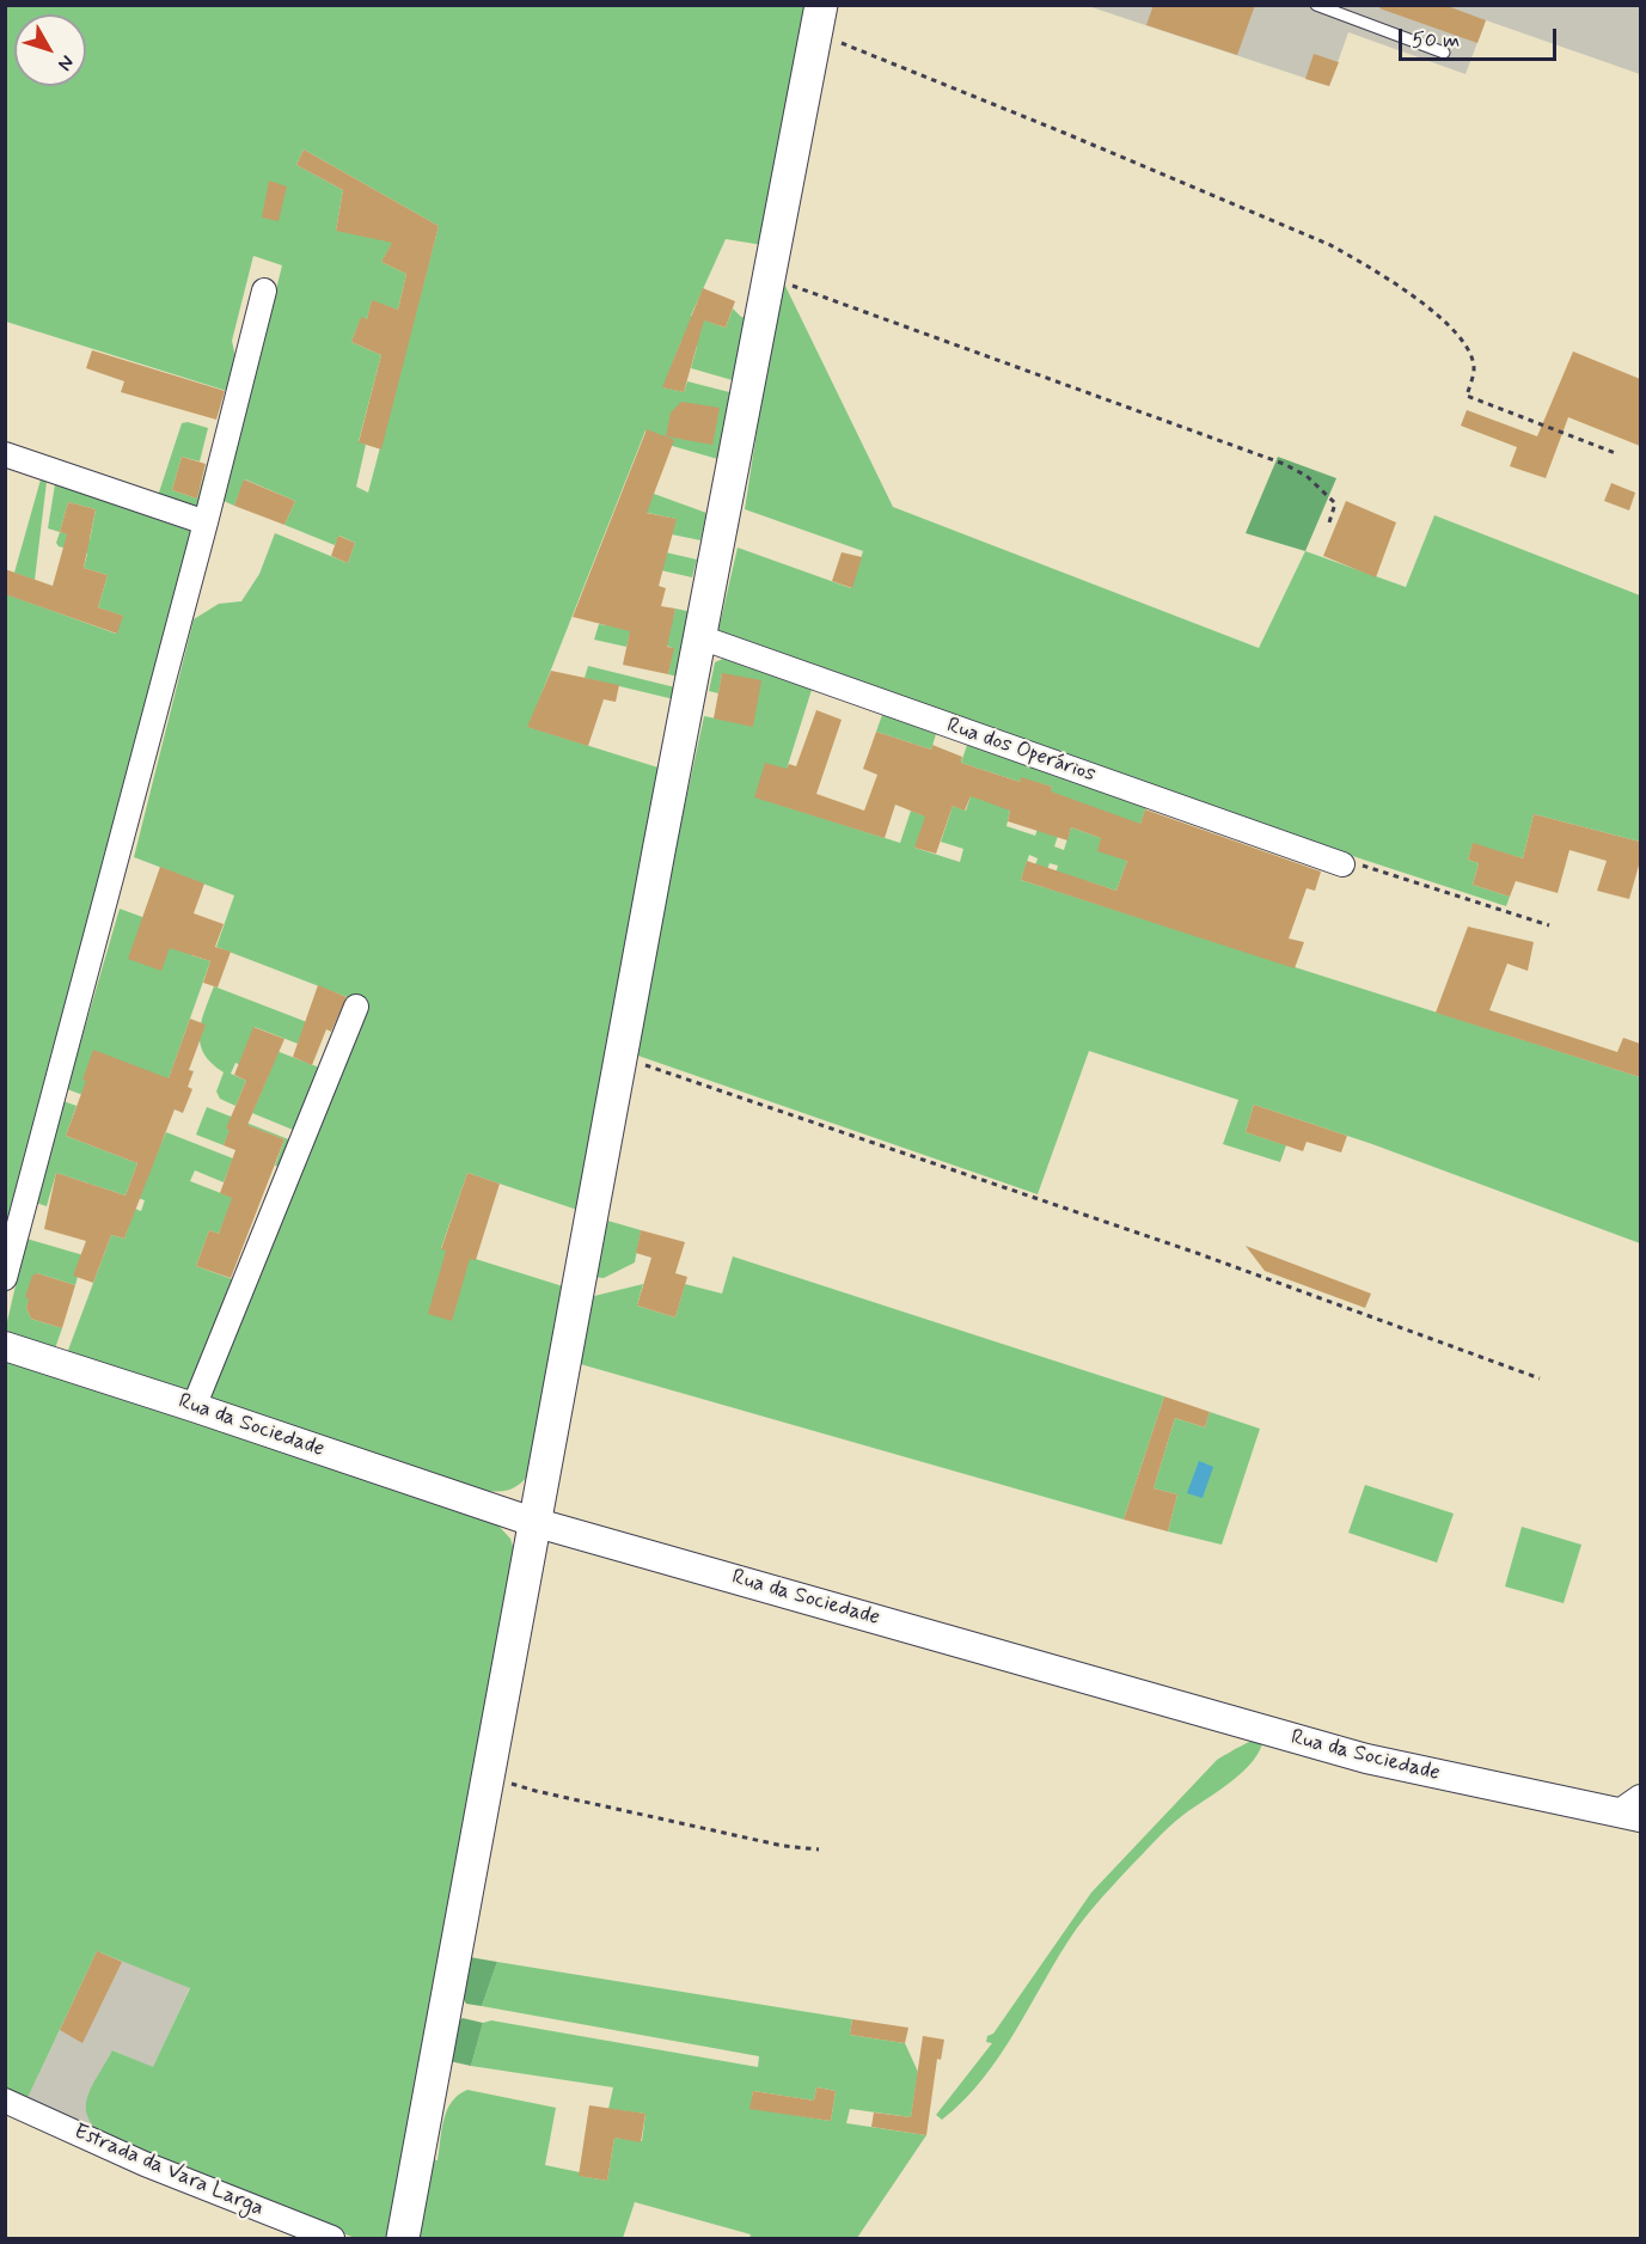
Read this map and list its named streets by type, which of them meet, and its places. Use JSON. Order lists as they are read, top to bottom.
{
  "streets": {
    "street": ["Rua dos Operários", "Rua da Sociedade", "Estrada da Vara Larga"]
  },
  "scale_bar": "50 m",
  "north": "bottom right"
}
